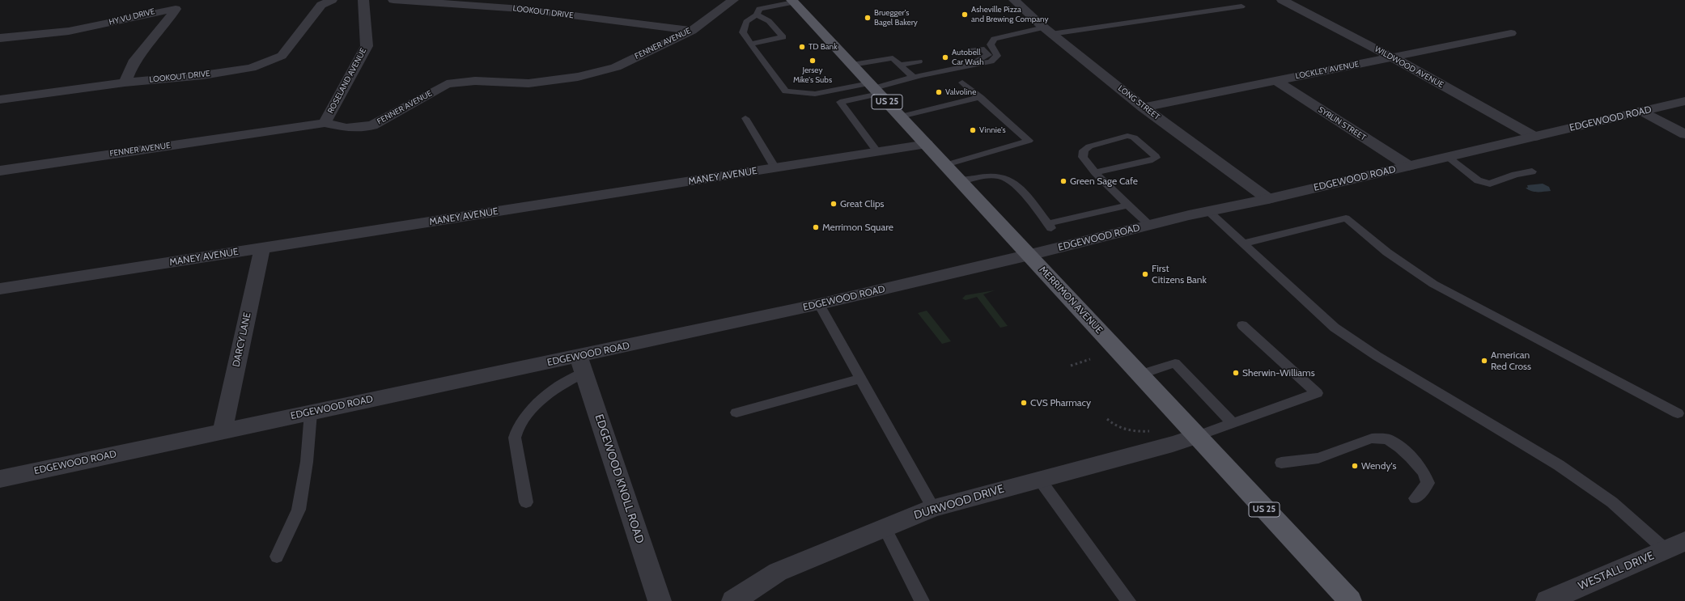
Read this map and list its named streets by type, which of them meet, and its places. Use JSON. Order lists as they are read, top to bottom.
{
  "streets": {
    "main road": ["US 25", "MERRIMON AVENUE"],
    "street": [
      "LOOKOUT DRIVE",
      "HY VU DRIVE",
      "FENNER AVENUE",
      "WILDWOOD AVENUE",
      "LOCKLEY AVENUE",
      "ROSELAND AVENUE",
      "LONG STREET",
      "EDGEWOOD ROAD",
      "SYRLIN STREET",
      "MANEY AVENUE",
      "DARCY LANE",
      "EDGEWOOD KNOLL ROAD",
      "DURWOOD DRIVE",
      "WESTALL DRIVE"
    ]
  },
  "crossings": [
    ["LOOKOUT DRIVE", "HY VU DRIVE"],
    ["LOOKOUT DRIVE", "FENNER AVENUE"],
    ["FENNER AVENUE", "ROSELAND AVENUE"],
    ["WILDWOOD AVENUE", "LOCKLEY AVENUE"],
    ["WILDWOOD AVENUE", "EDGEWOOD ROAD"],
    ["LOCKLEY AVENUE", "LONG STREET"],
    ["LOCKLEY AVENUE", "SYRLIN STREET"],
    ["LONG STREET", "EDGEWOOD ROAD"],
    ["EDGEWOOD ROAD", "SYRLIN STREET"],
    ["EDGEWOOD ROAD", "MERRIMON AVENUE"],
    ["EDGEWOOD ROAD", "DARCY LANE"],
    ["EDGEWOOD ROAD", "EDGEWOOD KNOLL ROAD"],
    ["MANEY AVENUE", "MERRIMON AVENUE"],
    ["MANEY AVENUE", "DARCY LANE"],
    ["MERRIMON AVENUE", "DURWOOD DRIVE"]
  ],
  "places": [
    "Asheville Pizza and Brewing Company",
    "Bruegger's Bagel Bakery",
    "TD Bank",
    "Autobell Car Wash",
    "Jersey Mike's Subs",
    "Valvoline",
    "Vinnie's",
    "Green Sage Cafe",
    "Great Clips",
    "Merrimon Square",
    "First Citizens Bank",
    "American Red Cross",
    "Sherwin-Williams",
    "CVS Pharmacy",
    "Wendy's"
  ]
}
